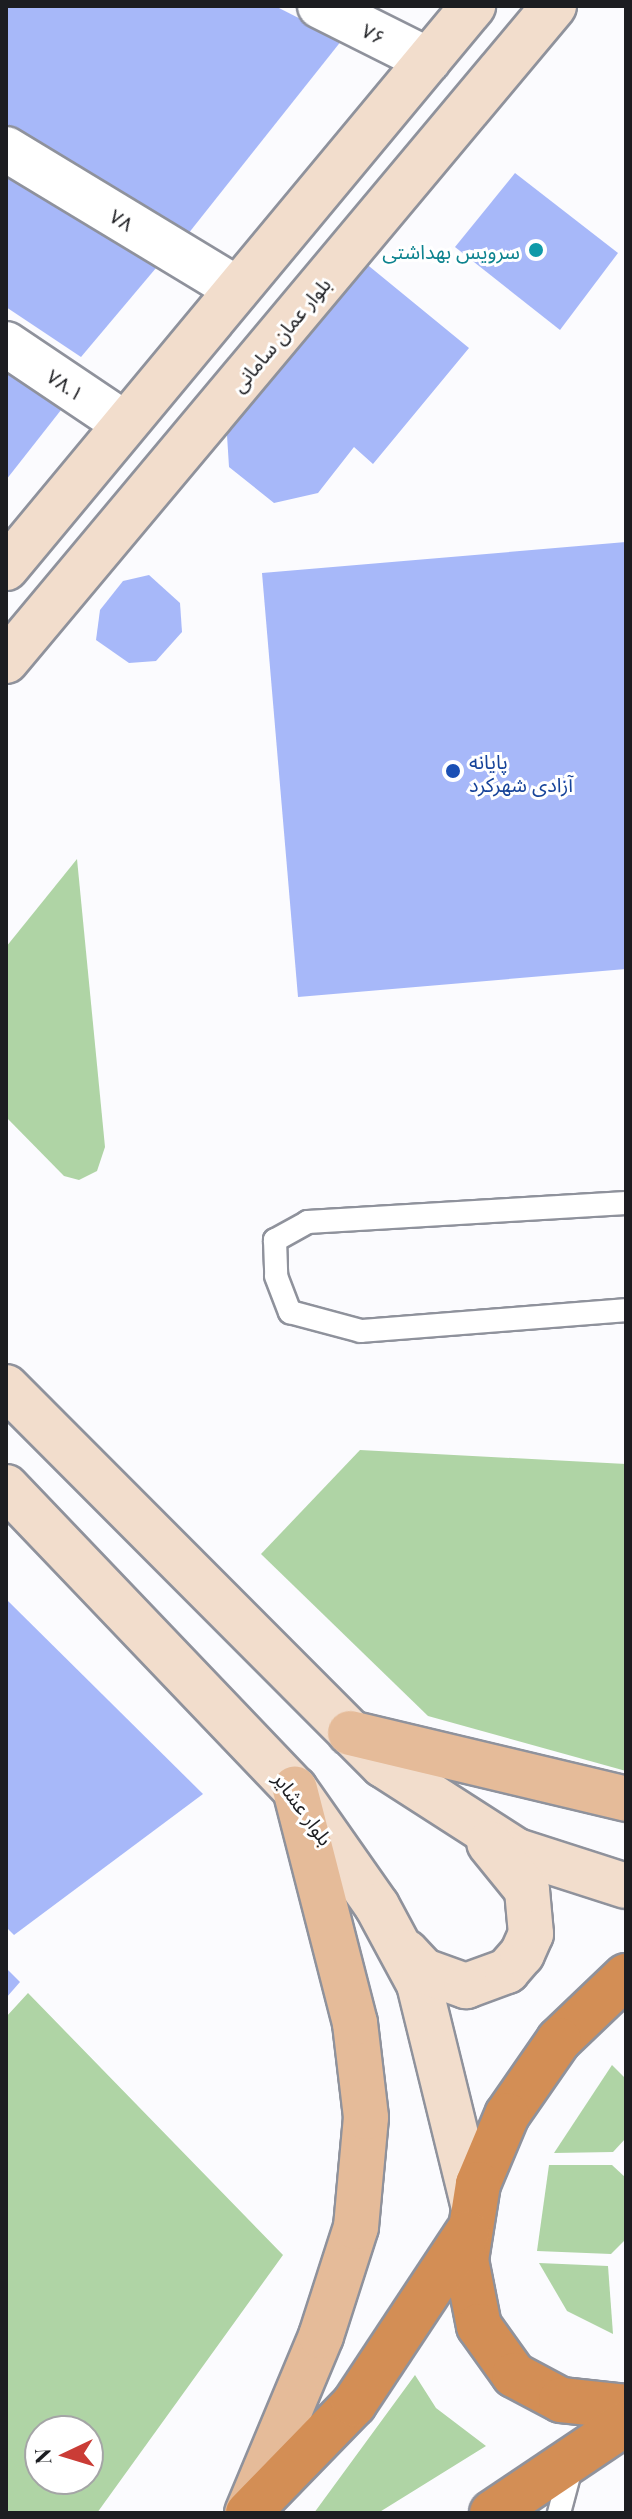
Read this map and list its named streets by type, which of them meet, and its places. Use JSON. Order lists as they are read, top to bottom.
{
  "streets": {
    "main road": ["بلوار عمان سامانی", "بلوار عشایر"],
    "street": ["۷۶", "۷۸", "۷۸.۱"]
  },
  "places": ["سرویس بهداشتی", "پایانه آزادی شهرکرد"],
  "north": "left"
}
